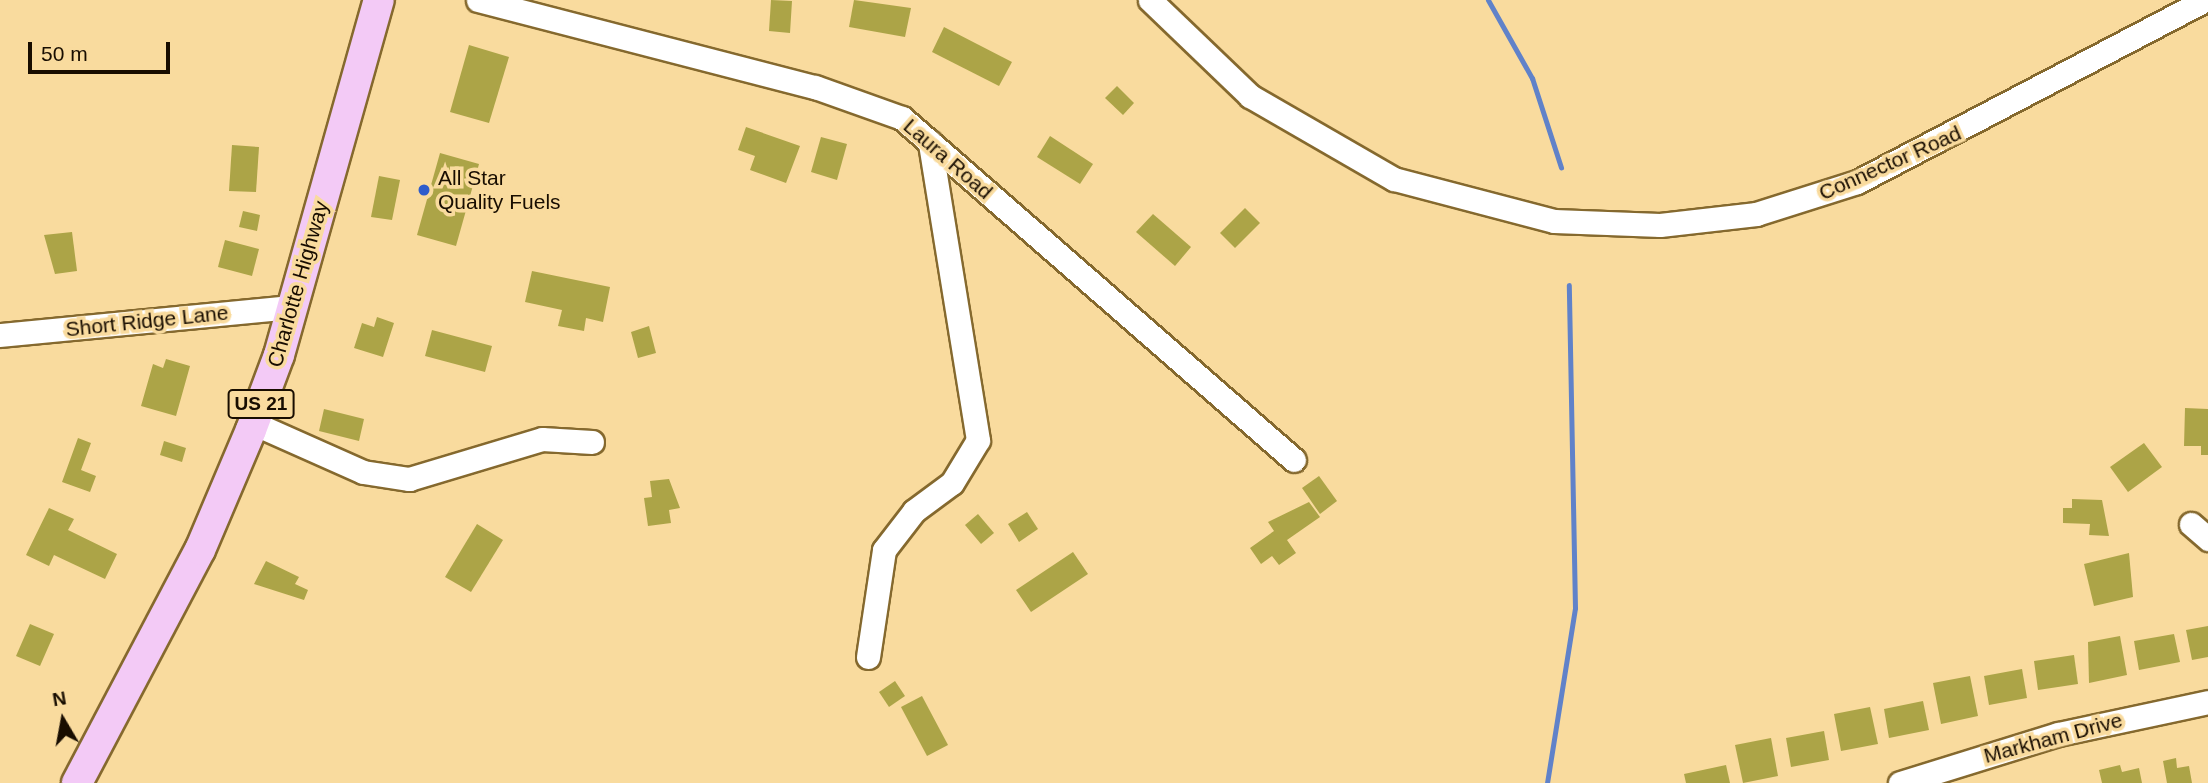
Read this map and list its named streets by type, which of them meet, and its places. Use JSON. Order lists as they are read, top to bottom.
{
  "streets": {
    "main road": ["Charlotte Highway", "US 21"],
    "street": [
      "Laura Road",
      "Connector Road",
      "Short Ridge Lane",
      "Markham Drive"
    ]
  },
  "crossings": [
    ["Charlotte Highway", "Short Ridge Lane"]
  ],
  "places": ["All Star Quality Fuels"],
  "scale_bar": "50 m",
  "north": "top"
}
